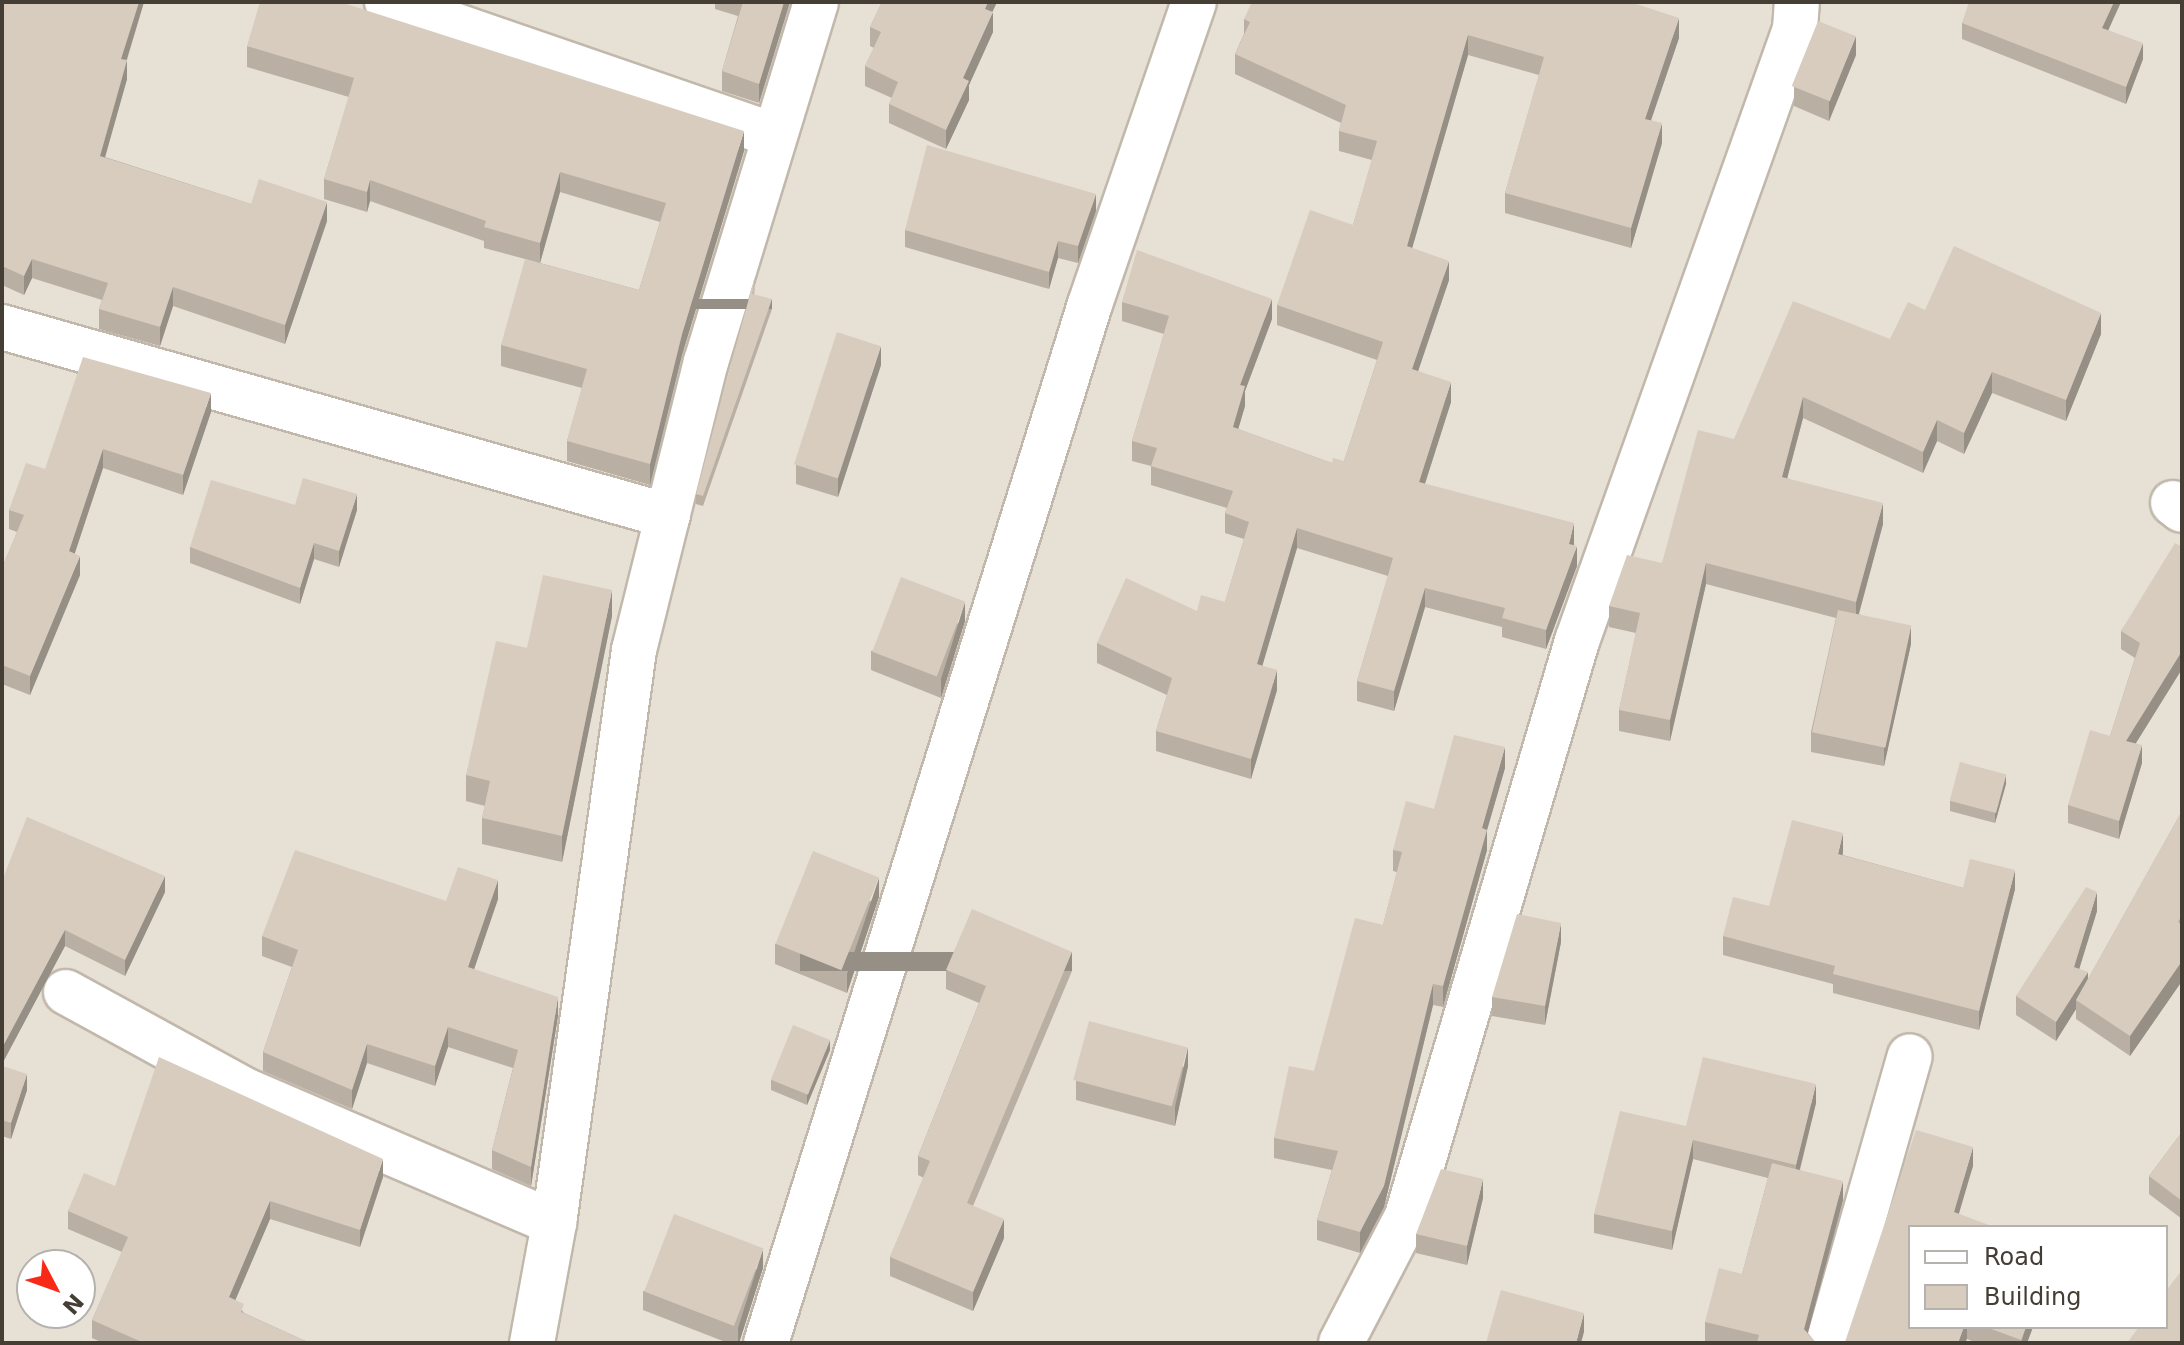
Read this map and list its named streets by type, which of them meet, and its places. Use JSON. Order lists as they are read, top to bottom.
{
  "legend": ["Road", "Building"],
  "north": "bottom right"
}
